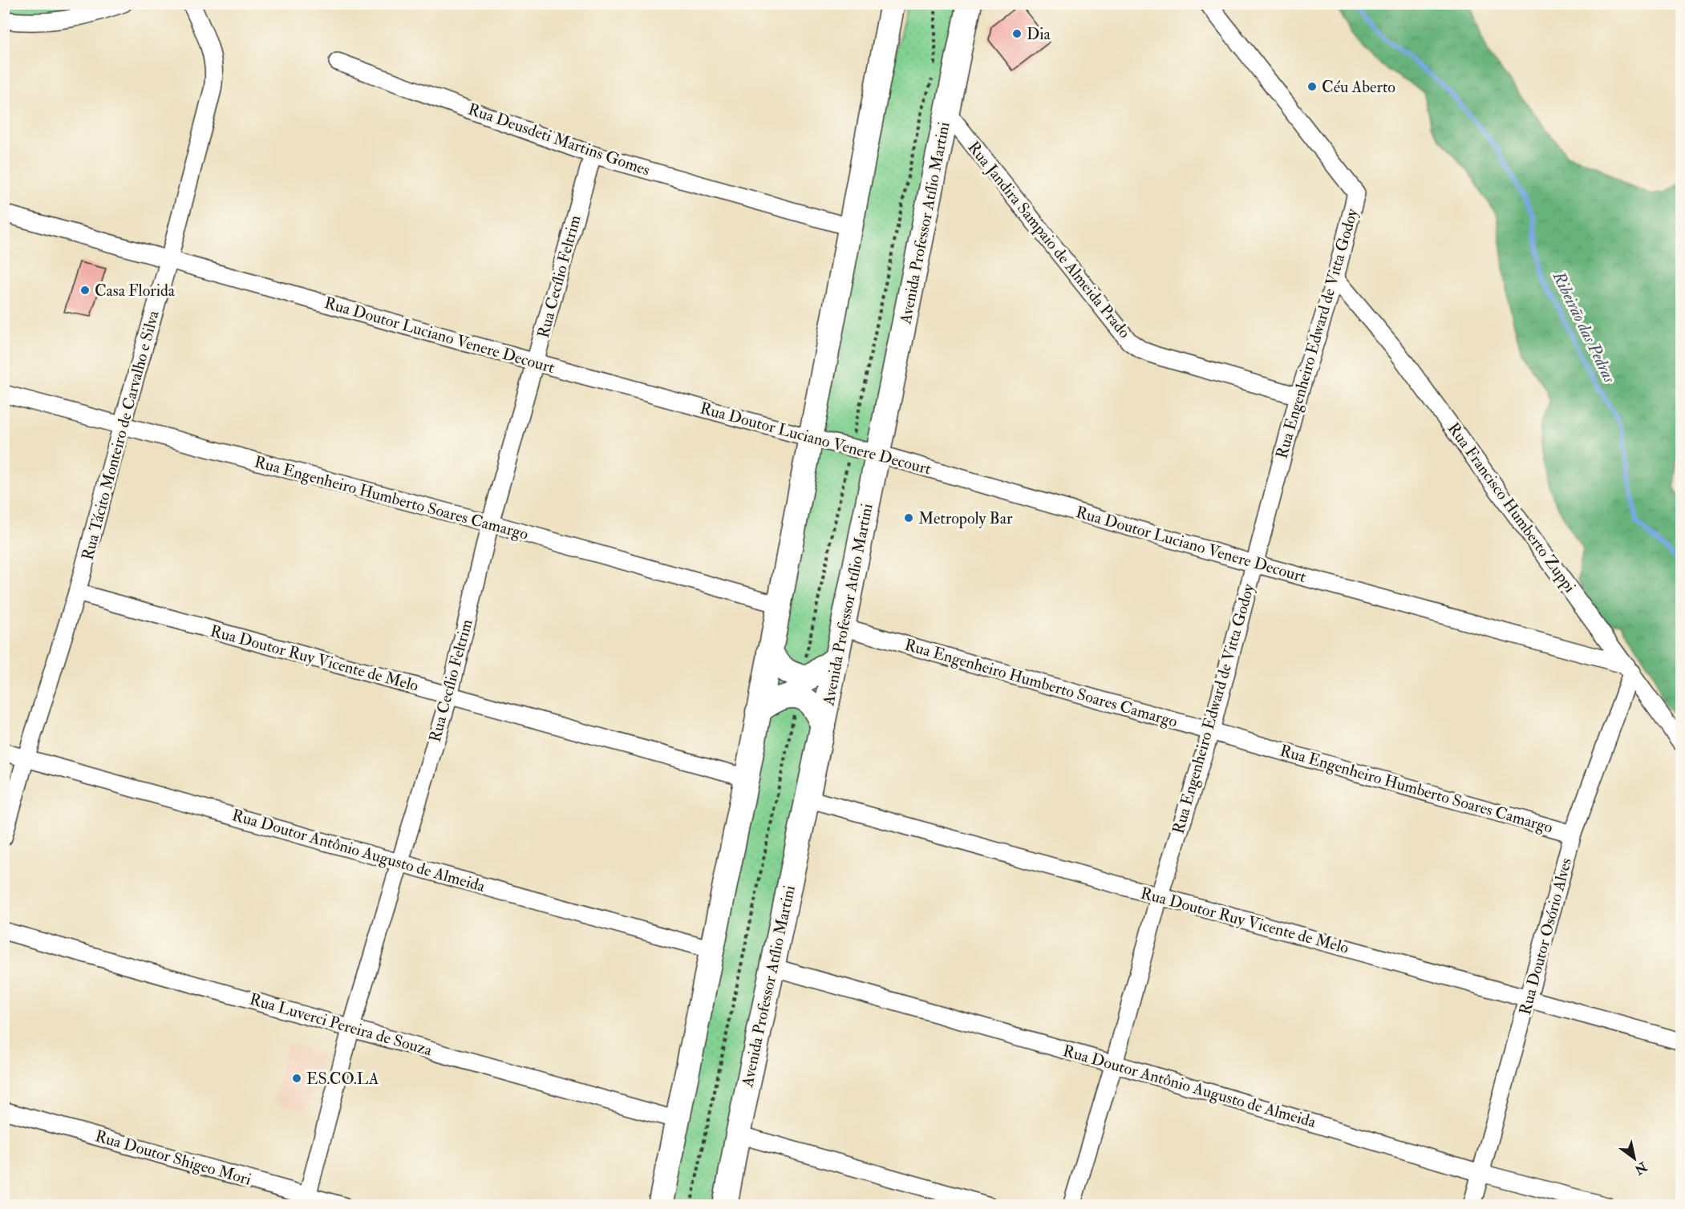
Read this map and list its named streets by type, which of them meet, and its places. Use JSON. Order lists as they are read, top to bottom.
{
  "streets": {
    "main road": ["Avenida Professor Atílio Martini"],
    "street": [
      "Rua Deusdeti Martins Gomes",
      "Rua Jandira Sampaio de Almeida Prado",
      "Rua Cecílio Feltrim",
      "Rua Engenheiro Edward de Vitta Godoy",
      "Rua Doutor Luciano Venere Decourt",
      "Rua Tácito Monteiro de Carvalho e Silva",
      "Rua Engenheiro Humberto Soares Camargo",
      "Rua Francisco Humberto Zuppi",
      "Rua Doutor Ruy Vicente de Melo",
      "Rua Doutor Antônio Augusto de Almeida",
      "Rua Doutor Osório Alves",
      "Rua Luverci Pereira de Souza",
      "Rua Doutor Shigeo Mori"
    ]
  },
  "crossings": [
    ["Rua Deusdeti Martins Gomes", "Rua Cecílio Feltrim"],
    ["Avenida Professor Atílio Martini", "Rua Jandira Sampaio de Almeida Prado"],
    ["Avenida Professor Atílio Martini", "Rua Doutor Luciano Venere Decourt"],
    ["Avenida Professor Atílio Martini", "Rua Engenheiro Humberto Soares Camargo"],
    ["Avenida Professor Atílio Martini", "Rua Doutor Ruy Vicente de Melo"],
    ["Avenida Professor Atílio Martini", "Rua Doutor Antônio Augusto de Almeida"],
    ["Rua Jandira Sampaio de Almeida Prado", "Rua Engenheiro Edward de Vitta Godoy"],
    ["Rua Cecílio Feltrim", "Rua Doutor Luciano Venere Decourt"],
    ["Rua Cecílio Feltrim", "Rua Engenheiro Humberto Soares Camargo"],
    ["Rua Cecílio Feltrim", "Rua Doutor Ruy Vicente de Melo"],
    ["Rua Cecílio Feltrim", "Rua Doutor Antônio Augusto de Almeida"],
    ["Rua Cecílio Feltrim", "Rua Luverci Pereira de Souza"],
    ["Rua Cecílio Feltrim", "Rua Doutor Shigeo Mori"],
    ["Rua Engenheiro Edward de Vitta Godoy", "Rua Doutor Luciano Venere Decourt"],
    ["Rua Engenheiro Edward de Vitta Godoy", "Rua Engenheiro Humberto Soares Camargo"],
    ["Rua Engenheiro Edward de Vitta Godoy", "Rua Francisco Humberto Zuppi"],
    ["Rua Engenheiro Edward de Vitta Godoy", "Rua Doutor Ruy Vicente de Melo"],
    ["Rua Engenheiro Edward de Vitta Godoy", "Rua Doutor Antônio Augusto de Almeida"],
    ["Rua Doutor Luciano Venere Decourt", "Rua Tácito Monteiro de Carvalho e Silva"],
    ["Rua Doutor Luciano Venere Decourt", "Rua Francisco Humberto Zuppi"],
    ["Rua Doutor Luciano Venere Decourt", "Rua Doutor Osório Alves"],
    ["Rua Tácito Monteiro de Carvalho e Silva", "Rua Engenheiro Humberto Soares Camargo"],
    ["Rua Tácito Monteiro de Carvalho e Silva", "Rua Doutor Ruy Vicente de Melo"],
    ["Rua Tácito Monteiro de Carvalho e Silva", "Rua Doutor Antônio Augusto de Almeida"],
    ["Rua Engenheiro Humberto Soares Camargo", "Rua Doutor Osório Alves"],
    ["Rua Francisco Humberto Zuppi", "Rua Doutor Osório Alves"],
    ["Rua Doutor Ruy Vicente de Melo", "Rua Doutor Osório Alves"],
    ["Rua Doutor Antônio Augusto de Almeida", "Rua Doutor Osório Alves"]
  ],
  "water": ["Ribeirão das Pedras"],
  "places": [
    "Dia",
    "Céu Aberto",
    "Casa Florida",
    "Metropoly Bar",
    "ES.CO.LA"
  ],
  "north": "bottom right"
}
